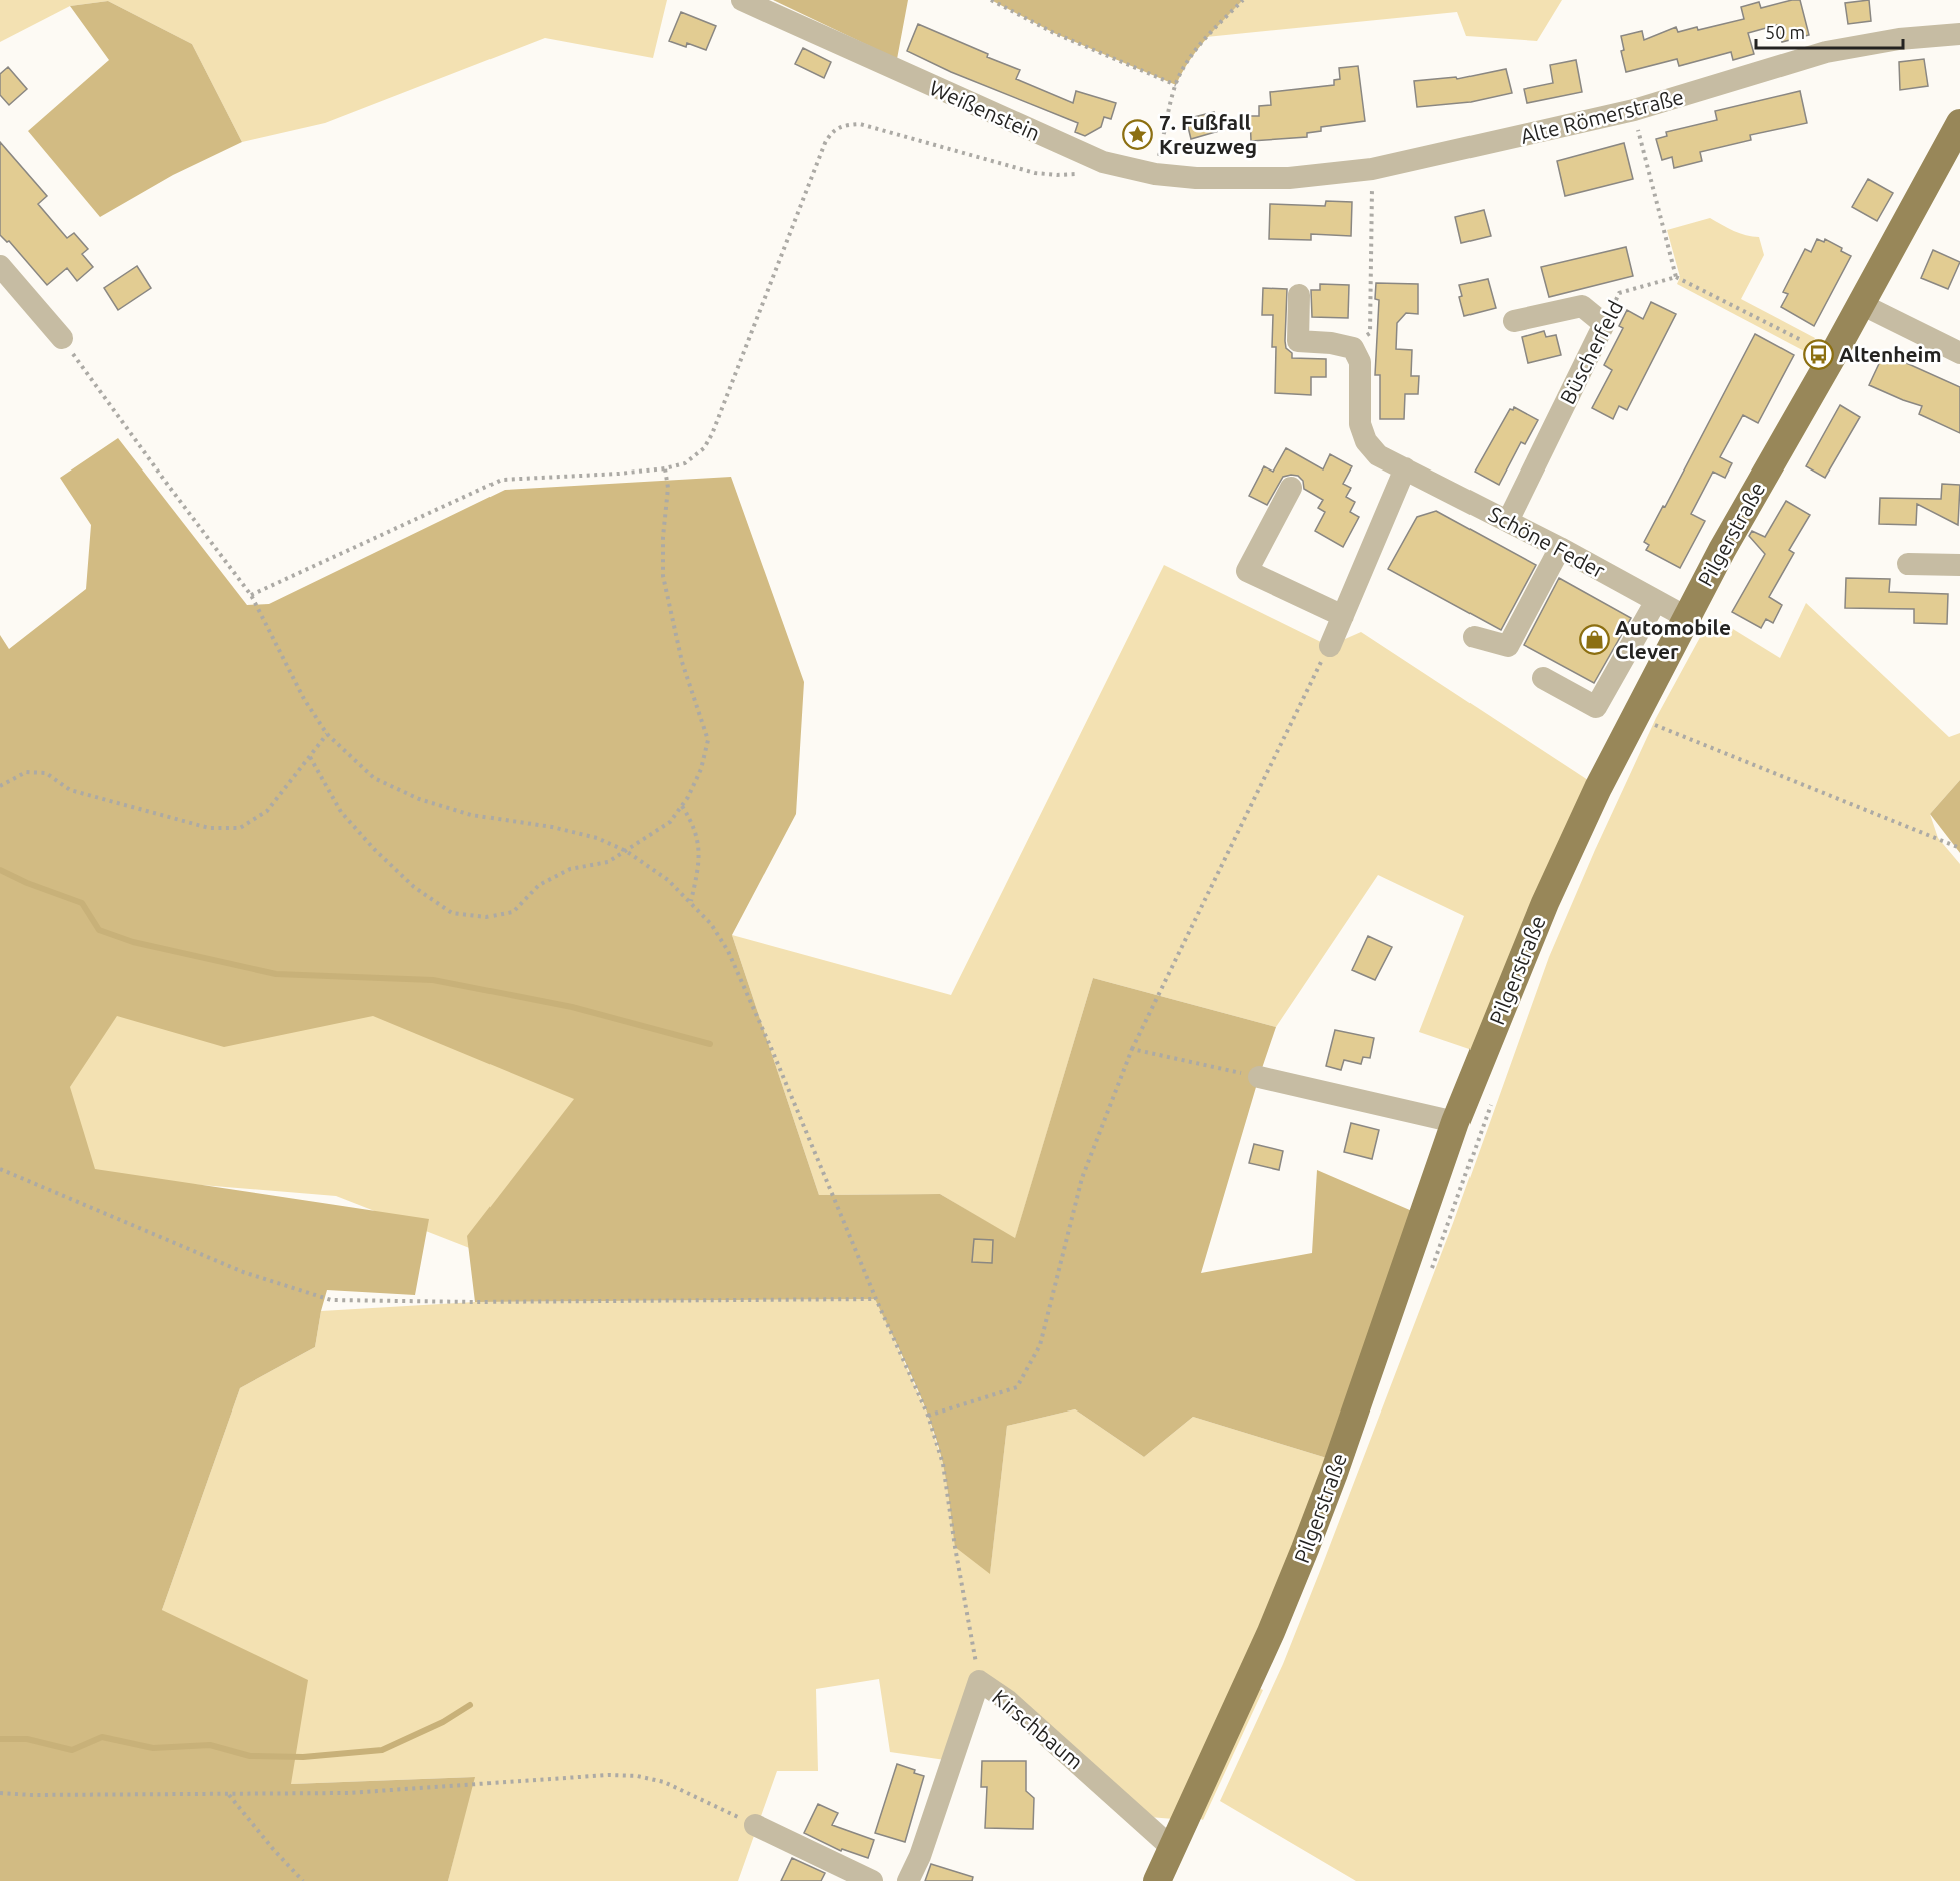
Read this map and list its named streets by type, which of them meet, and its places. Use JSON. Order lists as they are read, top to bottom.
{
  "streets": {
    "main road": ["Pilgerstraße"],
    "street": [
      "Weißenstein",
      "Alte Römerstraße",
      "Büscherfeld",
      "Schöne Feder",
      "Kirschbaum"
    ]
  },
  "crossings": [
    ["Weißenstein", "Alte Römerstraße"],
    ["Büscherfeld", "Schöne Feder"],
    ["Pilgerstraße", "Schöne Feder"],
    ["Pilgerstraße", "Kirschbaum"]
  ],
  "places": {
    "place": ["7. Fußfall Kreuzweg"],
    "bus stop": ["Altenheim"],
    "shop": ["Automobile Clever"]
  },
  "scale_bar": "50 m"
}
